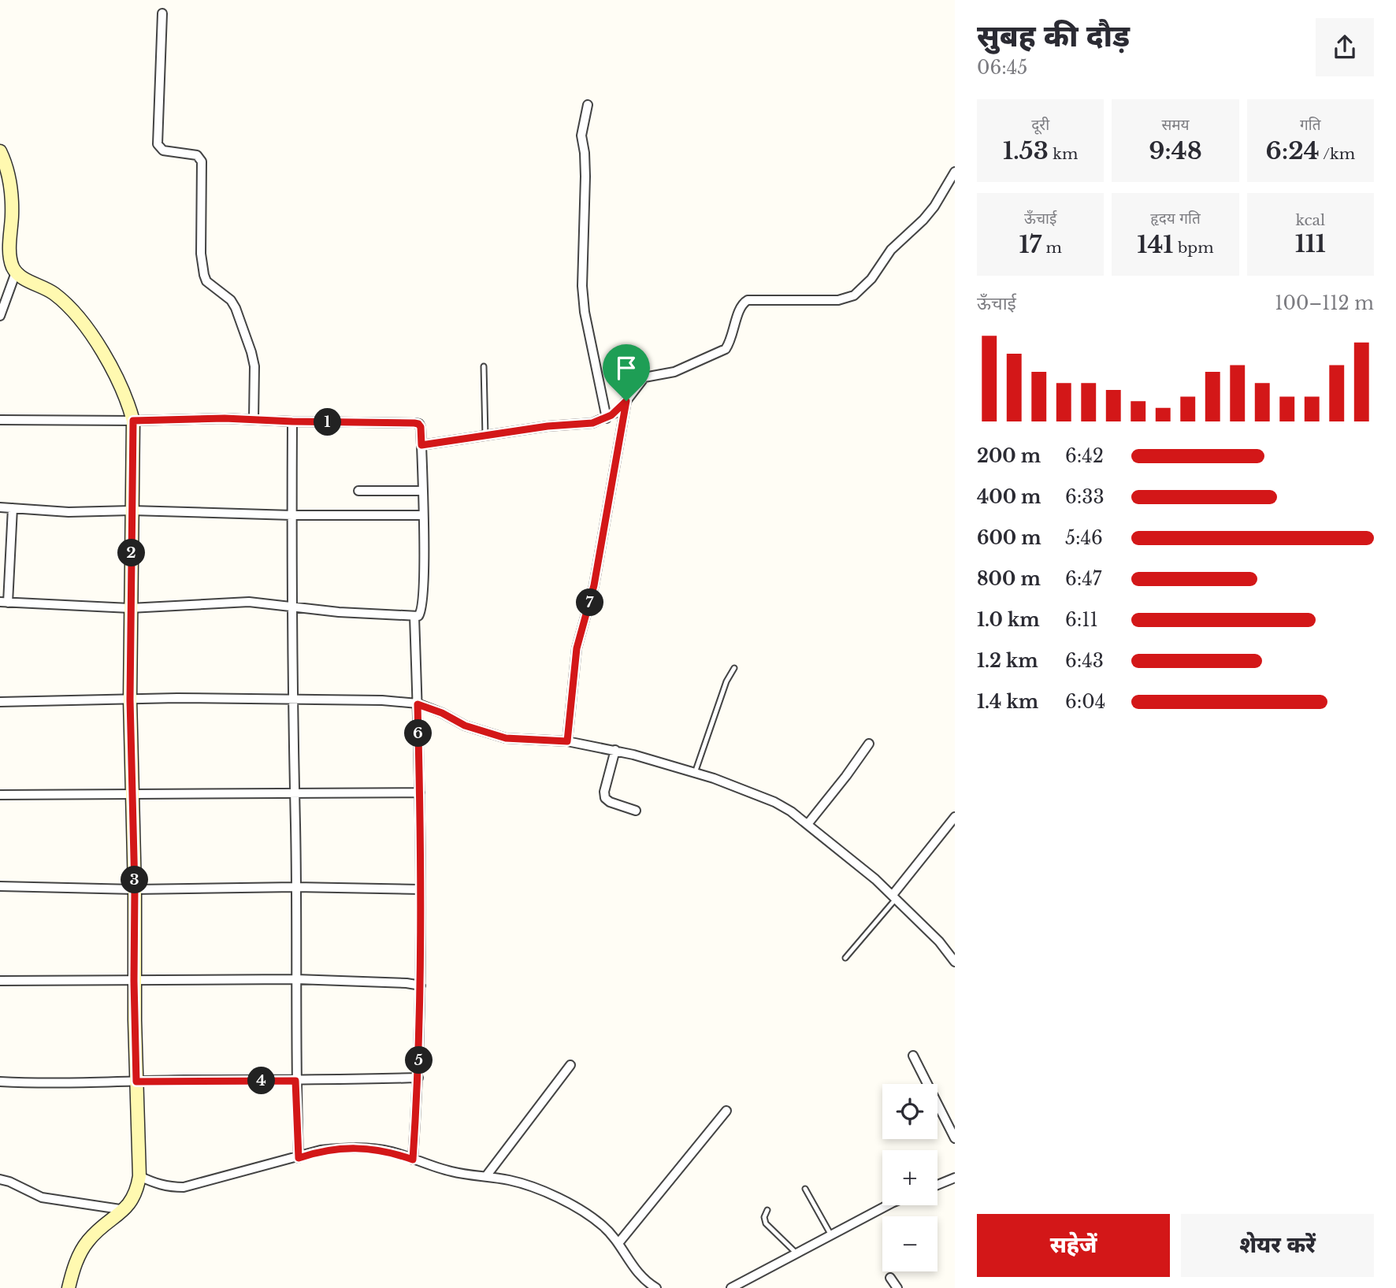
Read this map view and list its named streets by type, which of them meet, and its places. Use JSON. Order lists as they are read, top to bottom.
{
  "page": {
    "heading": ["सुबह की दौड़", "06:45"],
    "stats": [
      ["दूरी", "1.53 km"],
      ["समय", "9:48"],
      ["गति", "6:24 /km"],
      ["ऊँचाई", "17 m"],
      ["हृदय गति", "141 bpm"],
      ["kcal", "111"]
    ],
    "chart": ["ऊँचाई", "100–112 m"],
    "pins": [
      "1",
      "2",
      "7",
      "6",
      "3",
      "5",
      "4"
    ],
    "list": [
      {
        "name": "200 m",
        "note": "6:42"
      },
      {
        "name": "400 m",
        "note": "6:33"
      },
      {
        "name": "600 m",
        "note": "5:46"
      },
      {
        "name": "800 m",
        "note": "6:47"
      },
      {
        "name": "1.0 km",
        "note": "6:11"
      },
      {
        "name": "1.2 km",
        "note": "6:43"
      },
      {
        "name": "1.4 km",
        "note": "6:04"
      }
    ],
    "map_buttons": ["+", "−"],
    "buttons": ["सहेजें", "शेयर करें"]
  }
}
